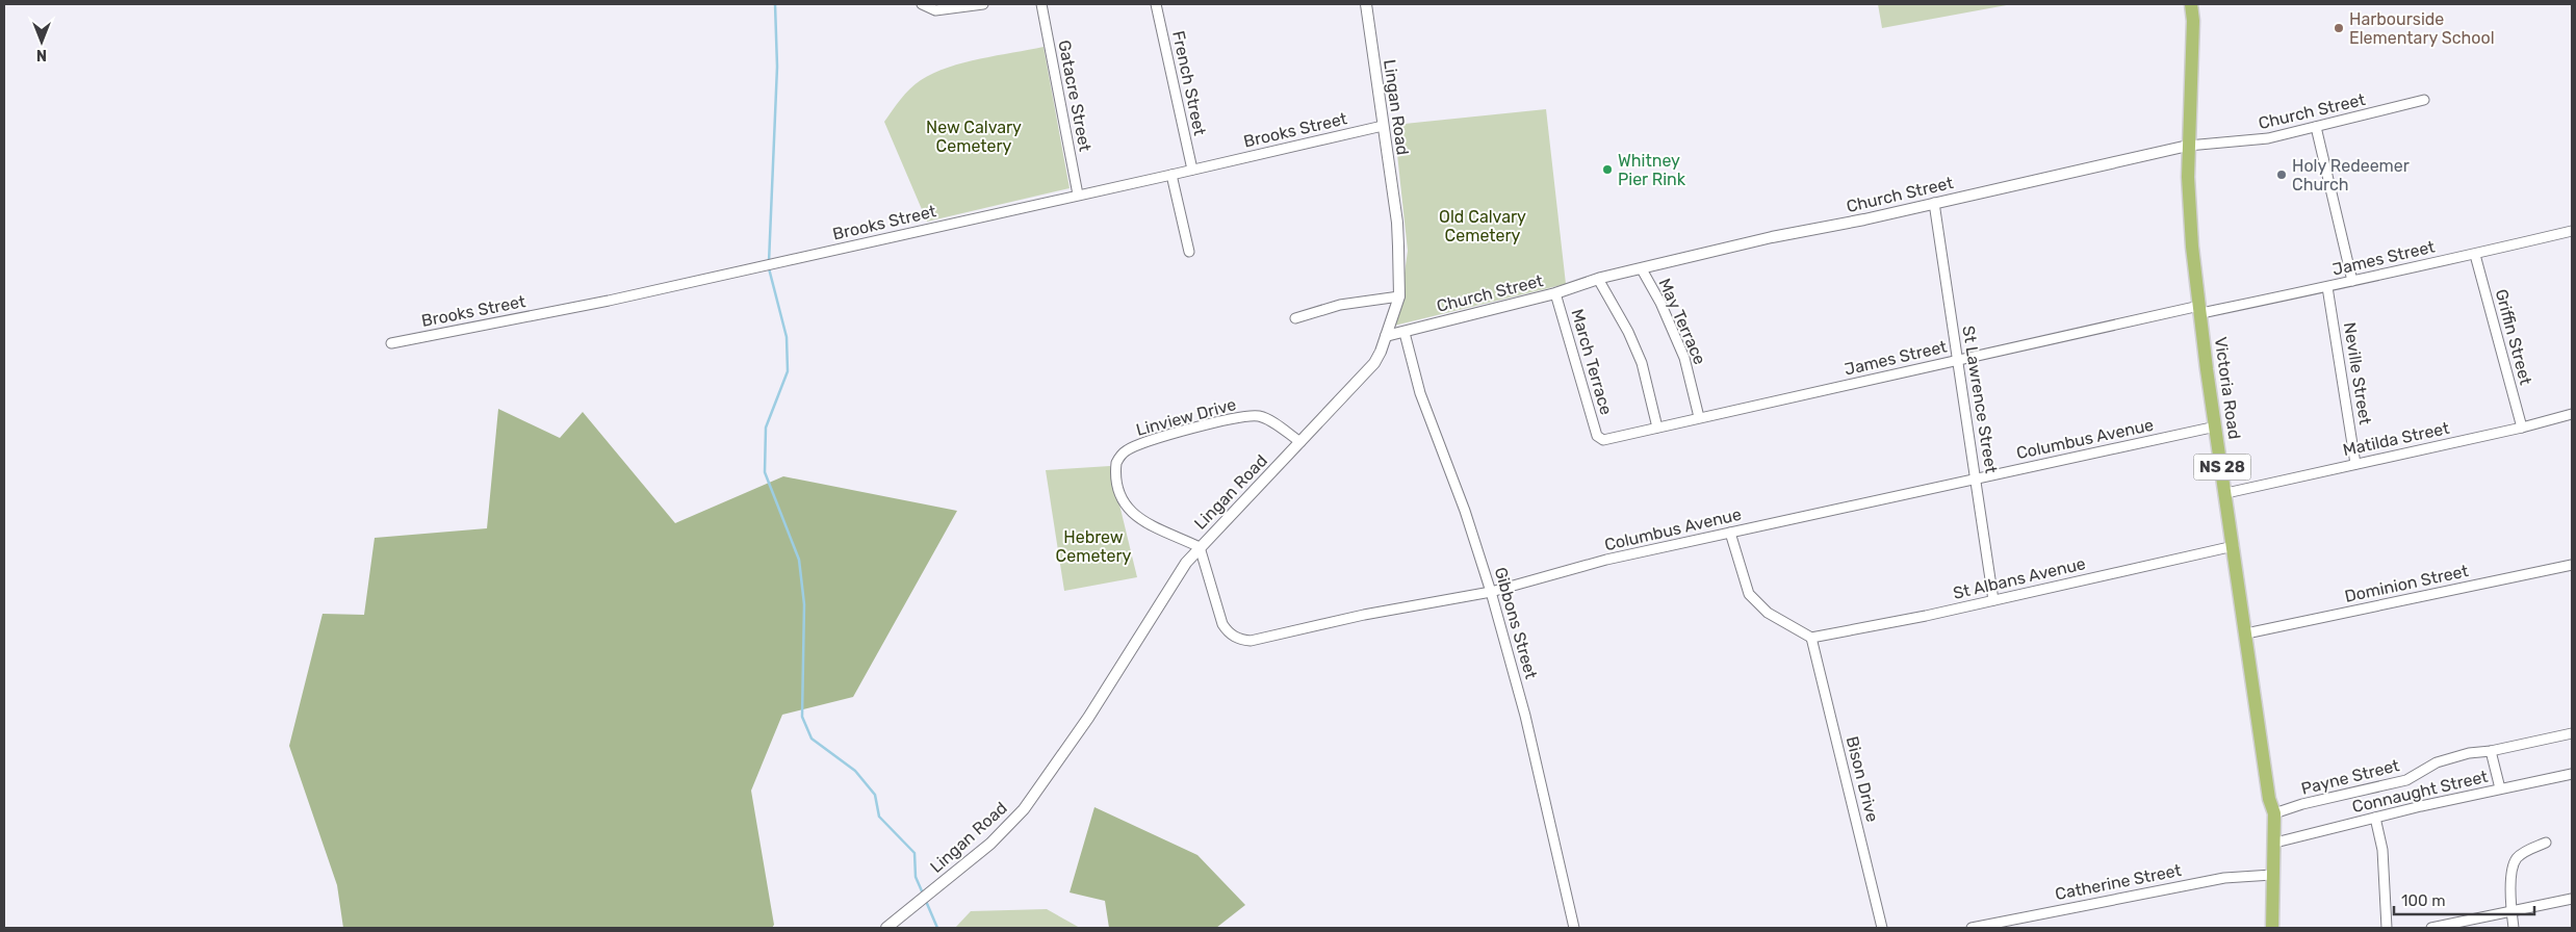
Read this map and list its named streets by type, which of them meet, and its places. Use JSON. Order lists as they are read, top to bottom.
{
  "streets": {
    "main road": ["Victoria Road", "NS 28"],
    "street": [
      "French Street",
      "Gatacre Street",
      "Lingan Road",
      "Church Street",
      "Brooks Street",
      "James Street",
      "May Terrace",
      "Griffin Street",
      "March Terrace",
      "Neville Street",
      "St Lawrence Street",
      "Linview Drive",
      "Columbus Avenue",
      "Matilda Street",
      "St Albans Avenue",
      "Dominion Street",
      "Gibbons Street",
      "Payne Street",
      "Bison Drive",
      "Connaught Street",
      "Catherine Street"
    ]
  },
  "crossings": [
    ["French Street", "Brooks Street"],
    ["Gatacre Street", "Brooks Street"],
    ["Lingan Road", "Church Street"],
    ["Lingan Road", "Brooks Street"],
    ["Lingan Road", "Linview Drive"],
    ["Lingan Road", "Columbus Avenue"],
    ["Church Street", "May Terrace"],
    ["Church Street", "March Terrace"],
    ["Church Street", "Victoria Road"],
    ["Church Street", "St Lawrence Street"],
    ["Church Street", "Gibbons Street"],
    ["James Street", "May Terrace"],
    ["James Street", "Griffin Street"],
    ["James Street", "March Terrace"],
    ["James Street", "Neville Street"],
    ["James Street", "Victoria Road"],
    ["James Street", "St Lawrence Street"],
    ["Griffin Street", "Matilda Street"],
    ["Neville Street", "Matilda Street"],
    ["Victoria Road", "Columbus Avenue"],
    ["Victoria Road", "Matilda Street"],
    ["Victoria Road", "St Albans Avenue"],
    ["Victoria Road", "Dominion Street"],
    ["Victoria Road", "Payne Street"],
    ["Victoria Road", "Connaught Street"],
    ["Victoria Road", "Catherine Street"],
    ["St Lawrence Street", "Columbus Avenue"],
    ["St Lawrence Street", "St Albans Avenue"],
    ["Linview Drive", "Columbus Avenue"],
    ["Columbus Avenue", "Gibbons Street"],
    ["St Albans Avenue", "Bison Drive"]
  ],
  "parks": ["New Calvary Cemetery", "Old Calvary Cemetery", "Hebrew Cemetery"],
  "places": ["Harbourside Elementary School", "Whitney Pier Rink", "Holy Redeemer Church"],
  "scale_bar": "100 m",
  "north": "bottom"
}
